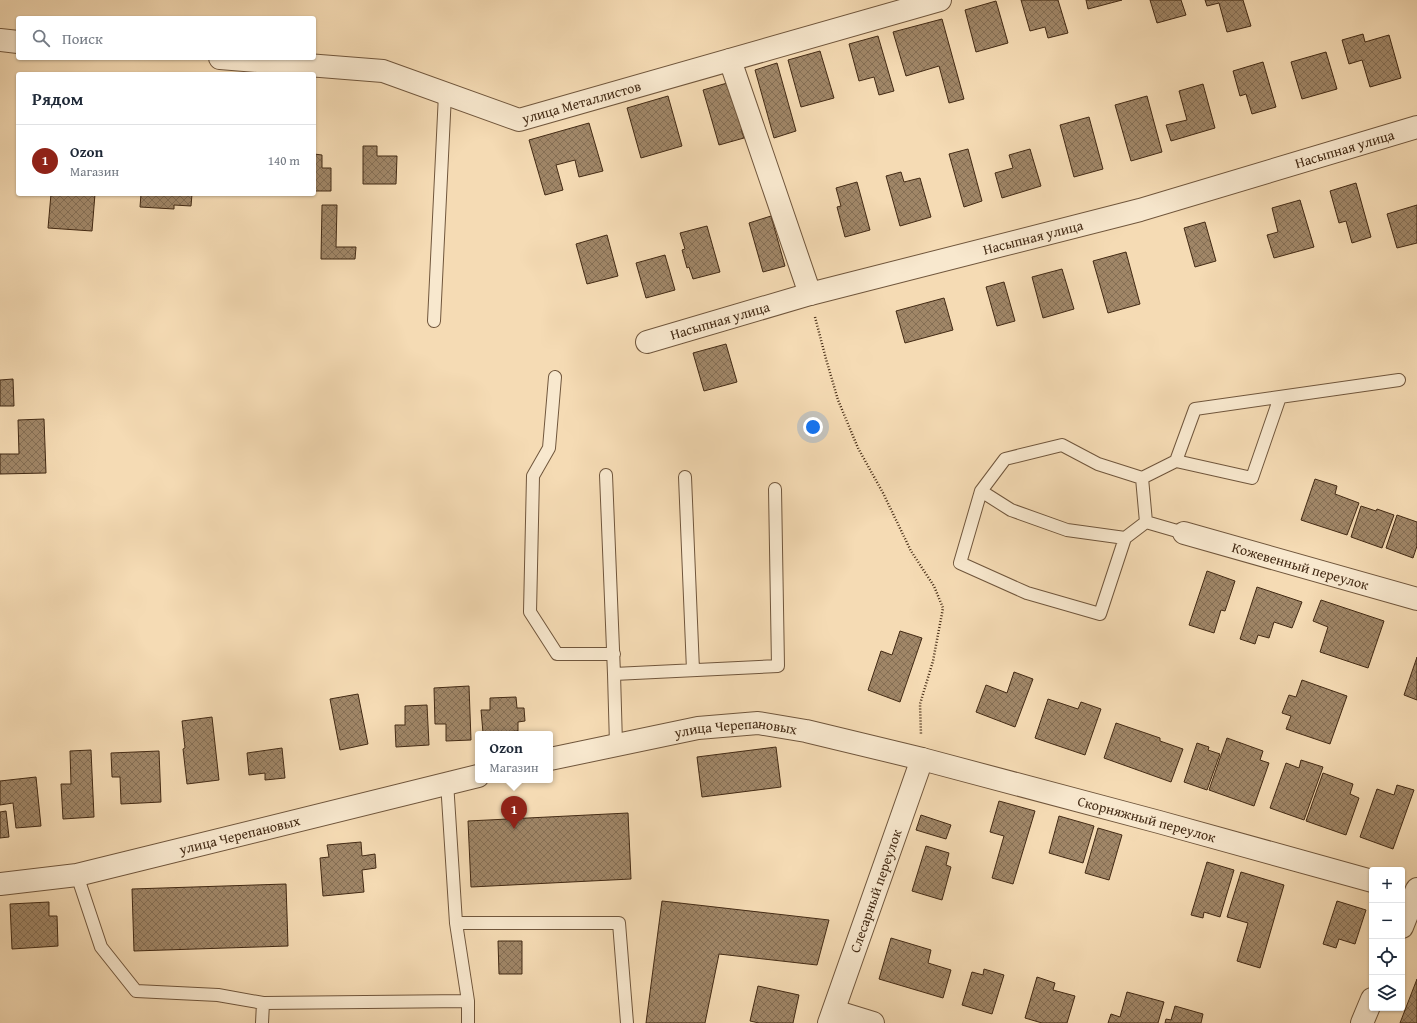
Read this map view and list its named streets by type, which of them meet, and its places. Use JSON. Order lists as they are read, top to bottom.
{
  "streets": {
    "street": [
      "улица Металлистов",
      "Насыпная улица",
      "Кожевенный переулок",
      "улица Черепановых",
      "Скорняжный переулок",
      "Слесарный переулок"
    ]
  },
  "crossings": [
    ["улица Черепановых", "Скорняжный переулок"],
    ["улица Черепановых", "Слесарный переулок"],
    ["Скорняжный переулок", "Слесарный переулок"]
  ],
  "page": {
    "search": "Поиск",
    "heading": "Рядом",
    "list": [
      {
        "mark": "1",
        "name": "Ozon",
        "note": "Магазин",
        "value": "140 m"
      }
    ],
    "popup": ["Ozon", "Магазин"],
    "pins": "1",
    "map_buttons": ["+", "−"]
  }
}
